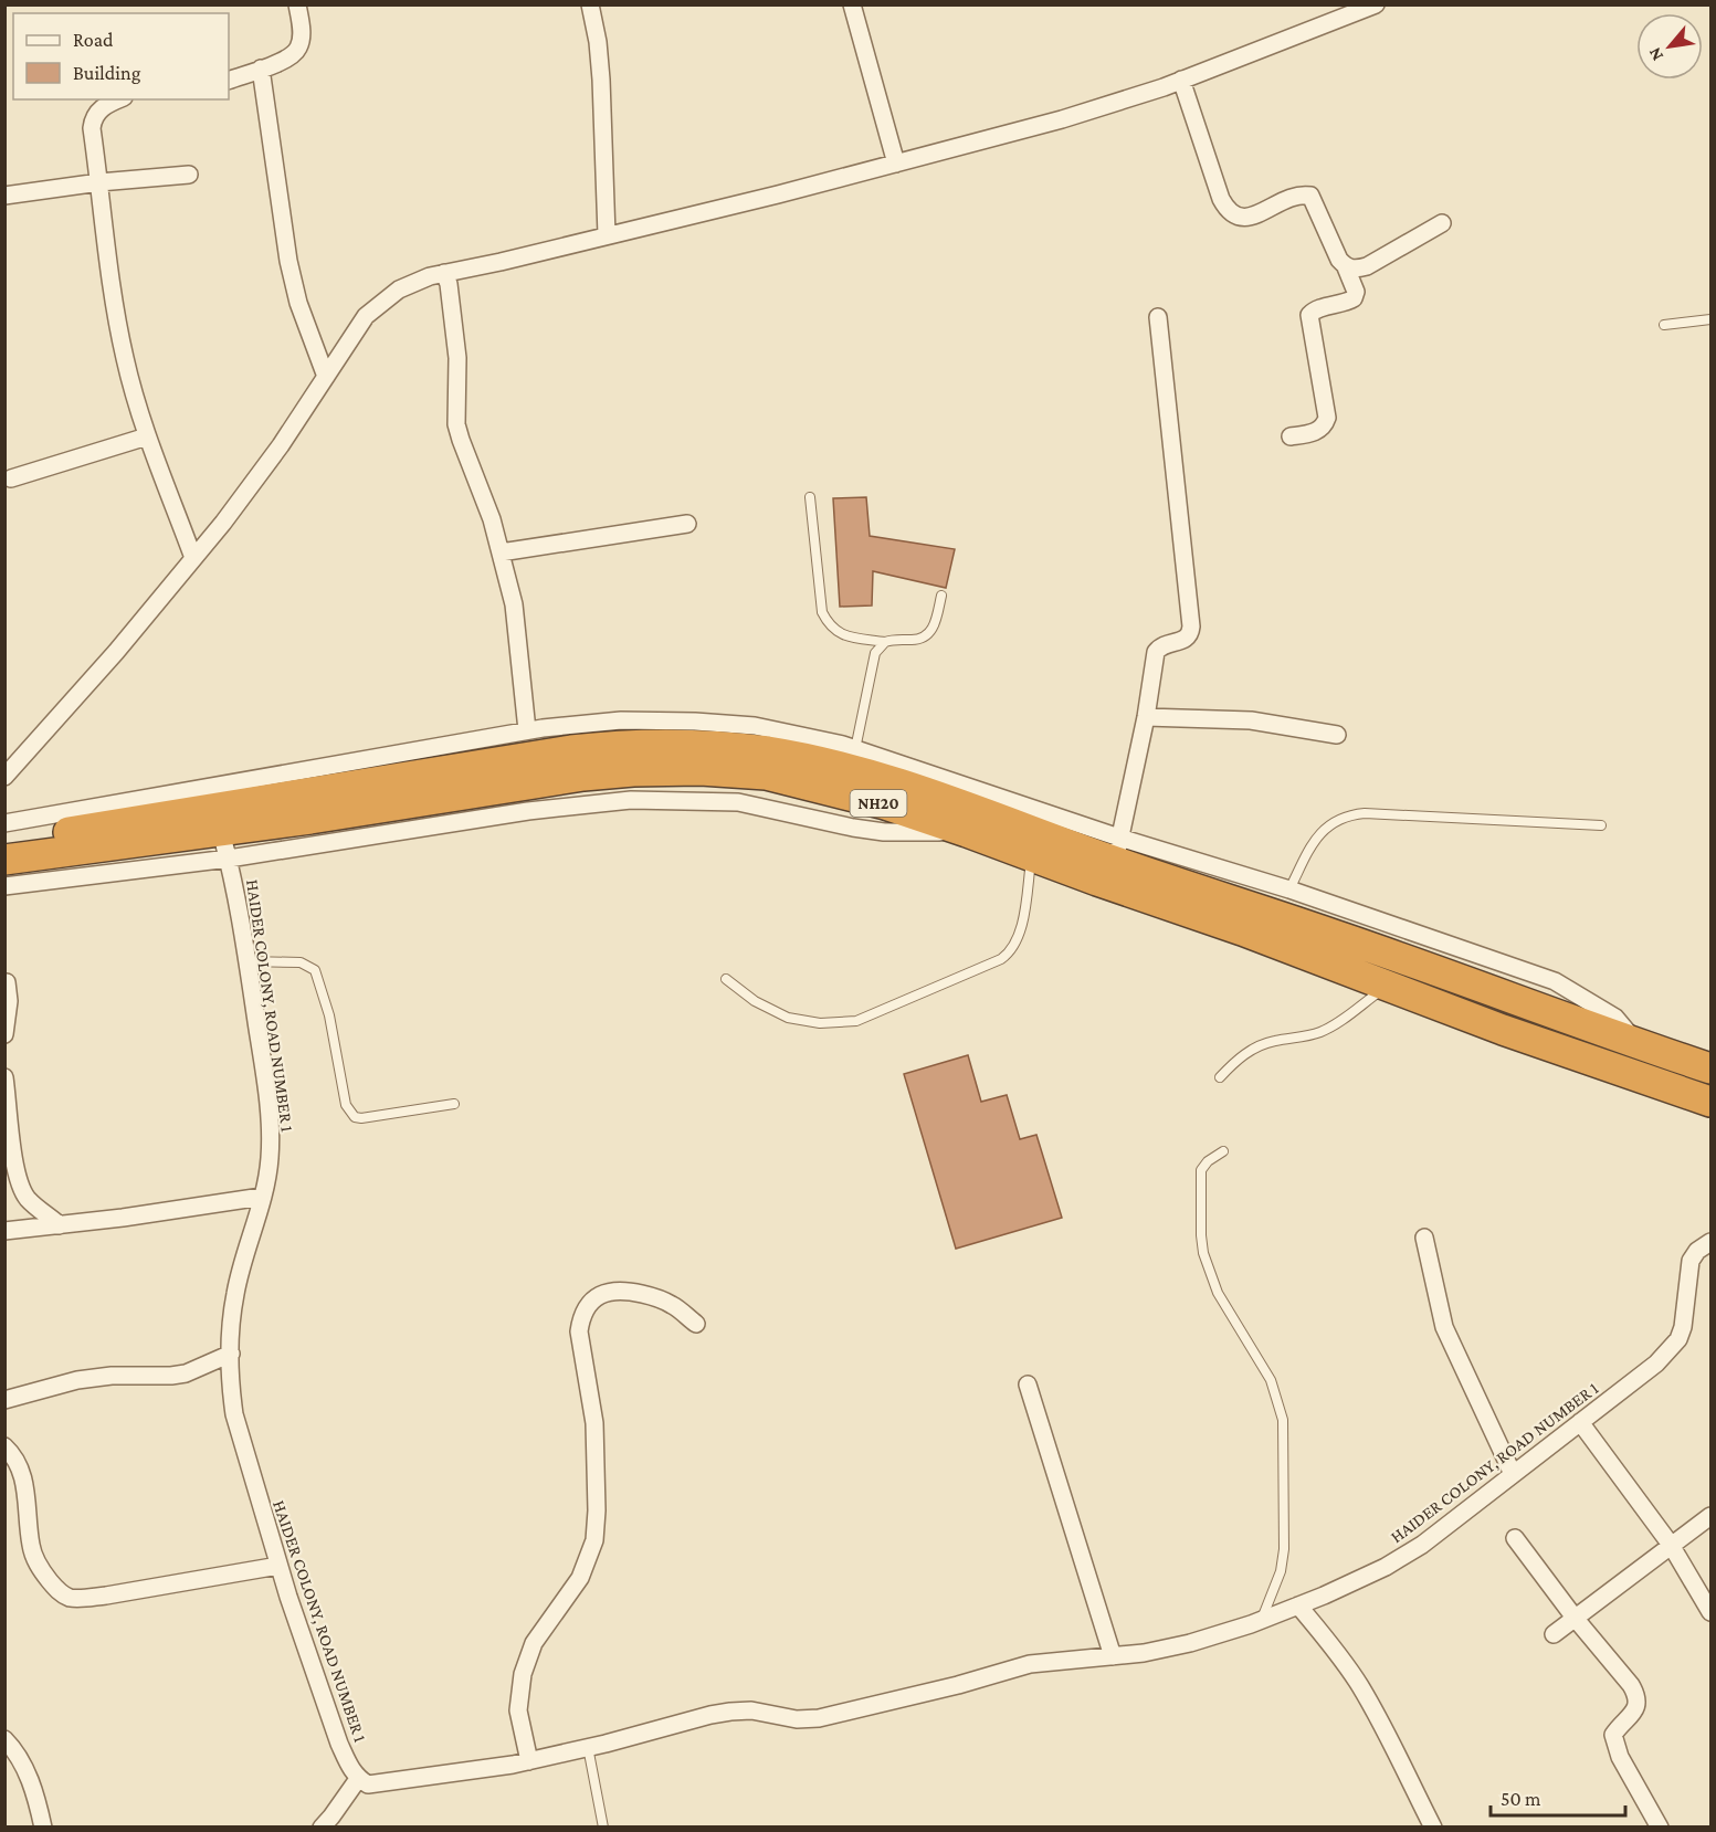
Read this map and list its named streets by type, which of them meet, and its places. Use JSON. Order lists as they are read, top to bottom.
{
  "streets": {
    "highway": ["NH20"],
    "street": ["HAIDER COLONY, ROAD NUMBER 1"]
  },
  "crossings": [
    ["NH20", "HAIDER COLONY, ROAD NUMBER 1"]
  ],
  "legend": ["Road", "Building"],
  "scale_bar": "50 m",
  "north": "bottom left"
}
